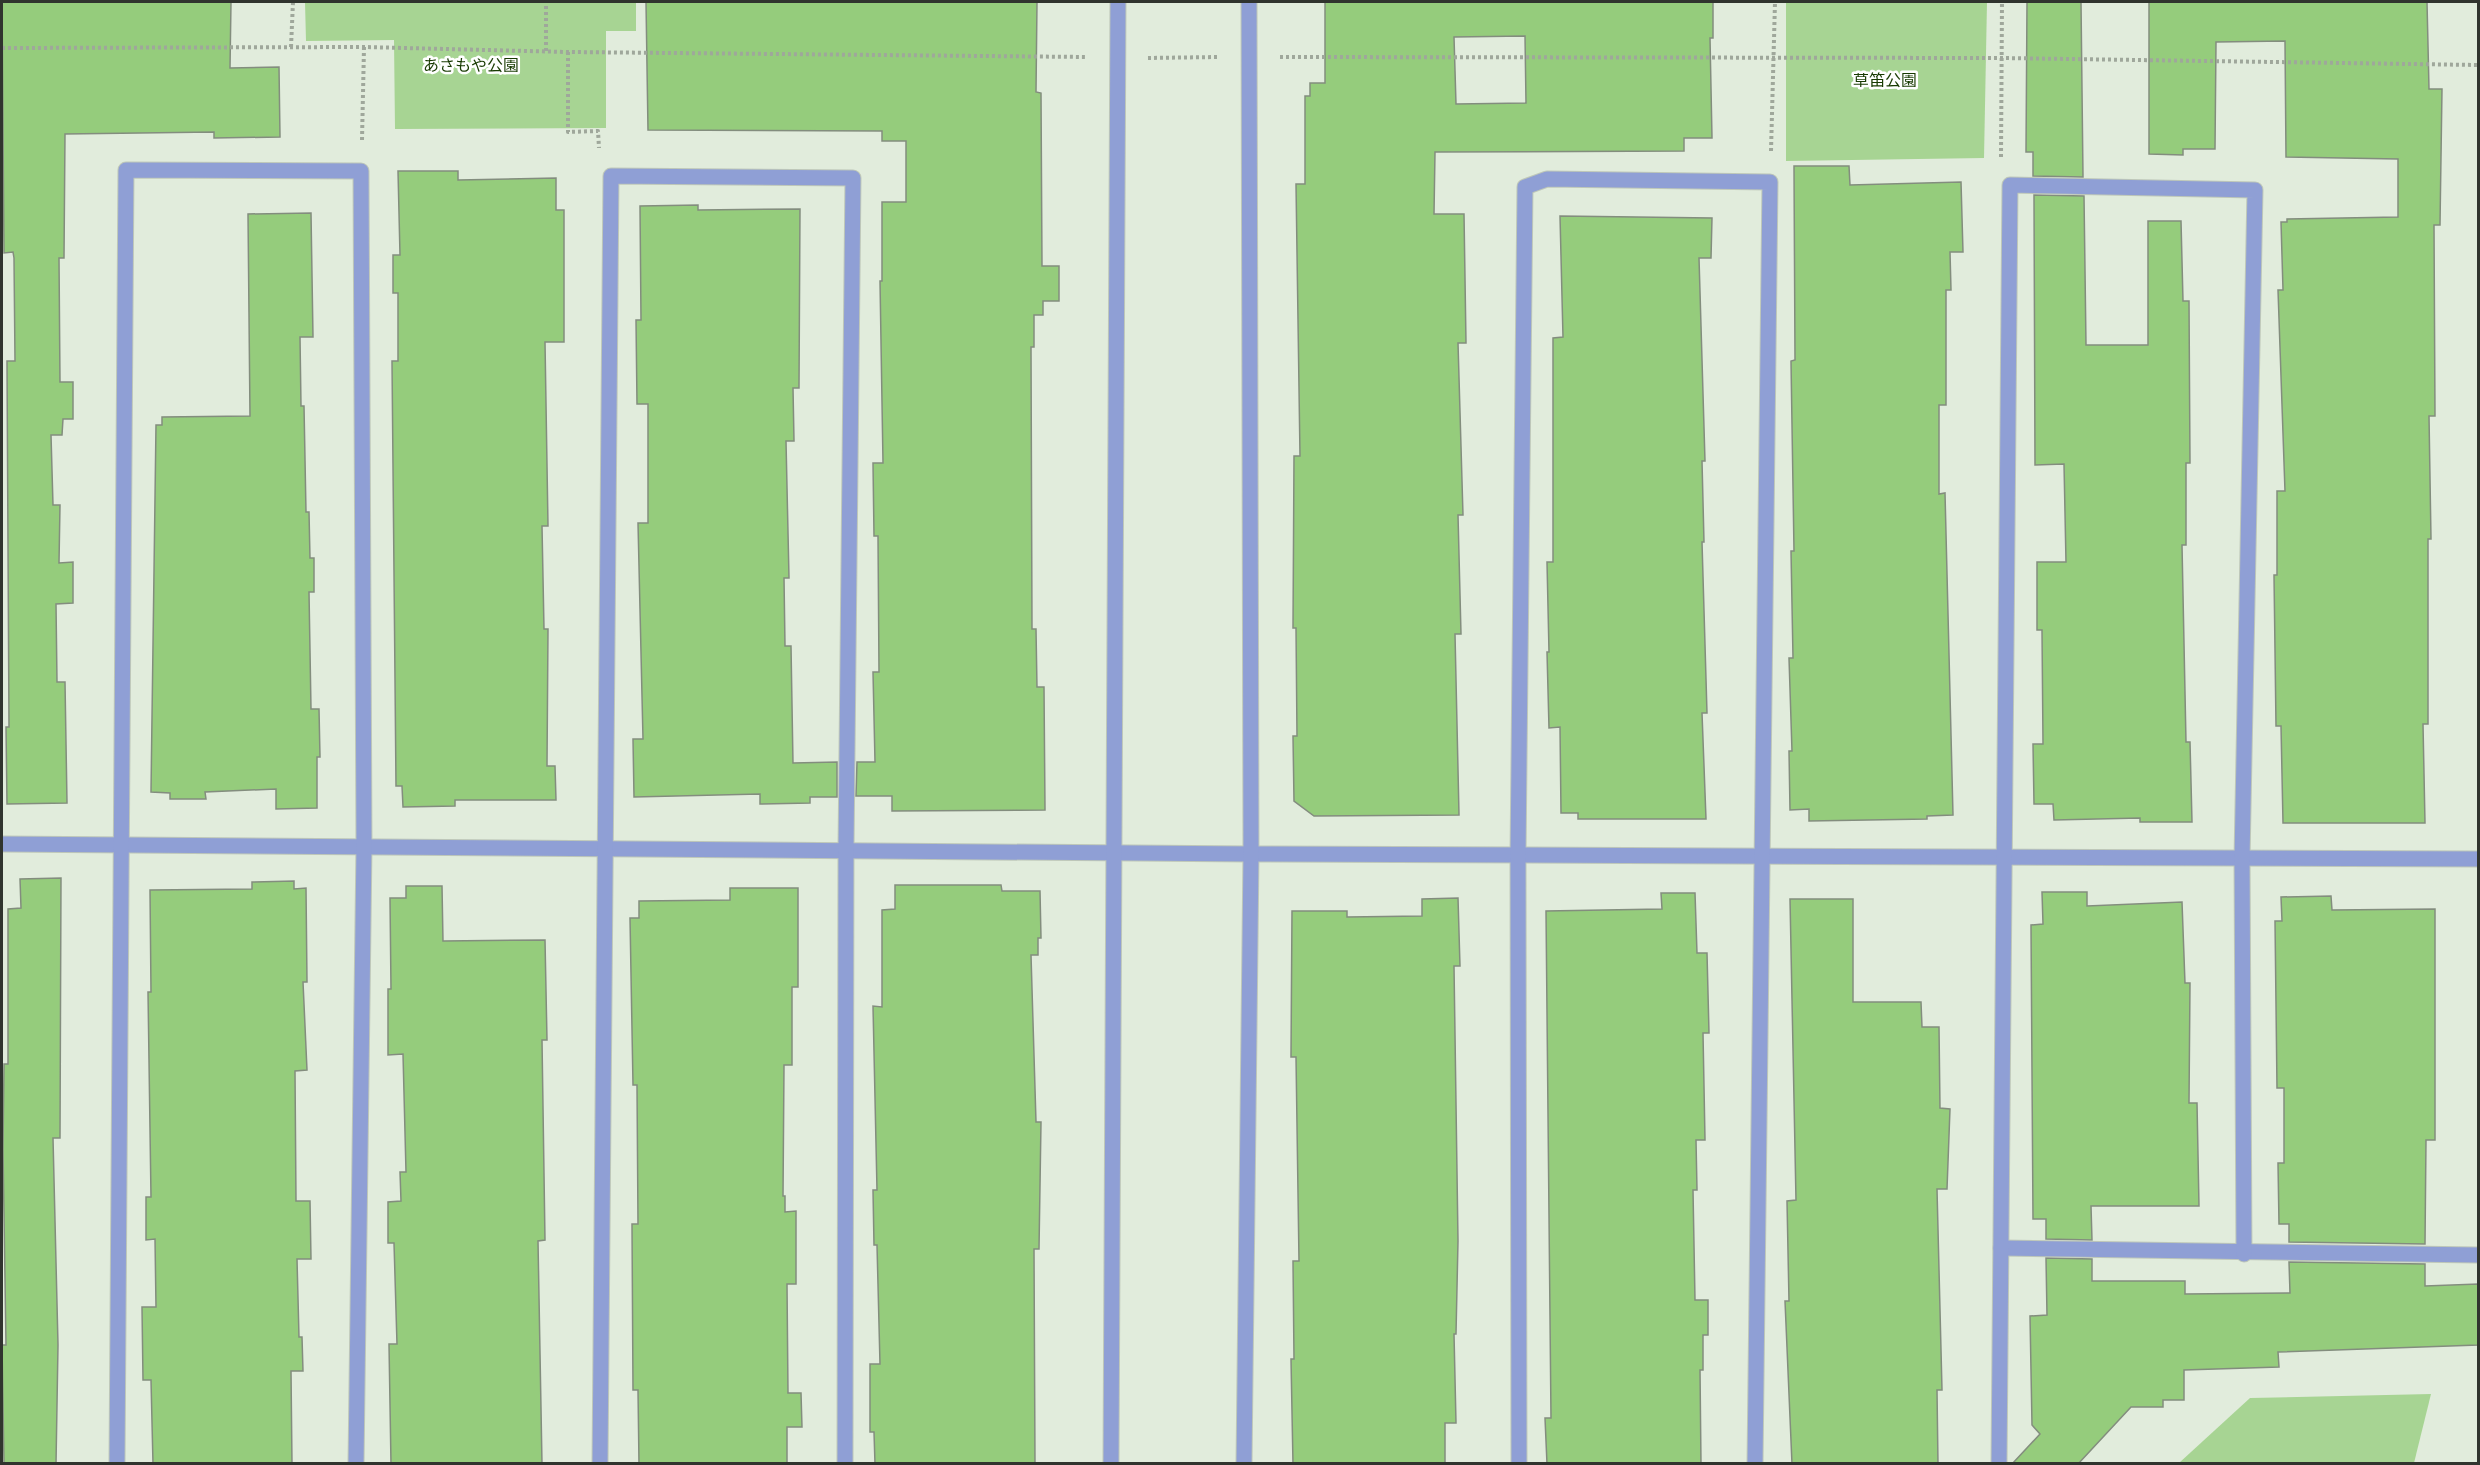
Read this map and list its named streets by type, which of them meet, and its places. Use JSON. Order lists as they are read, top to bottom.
{
  "parks": ["あさもや公園", "草笛公園"]
}
